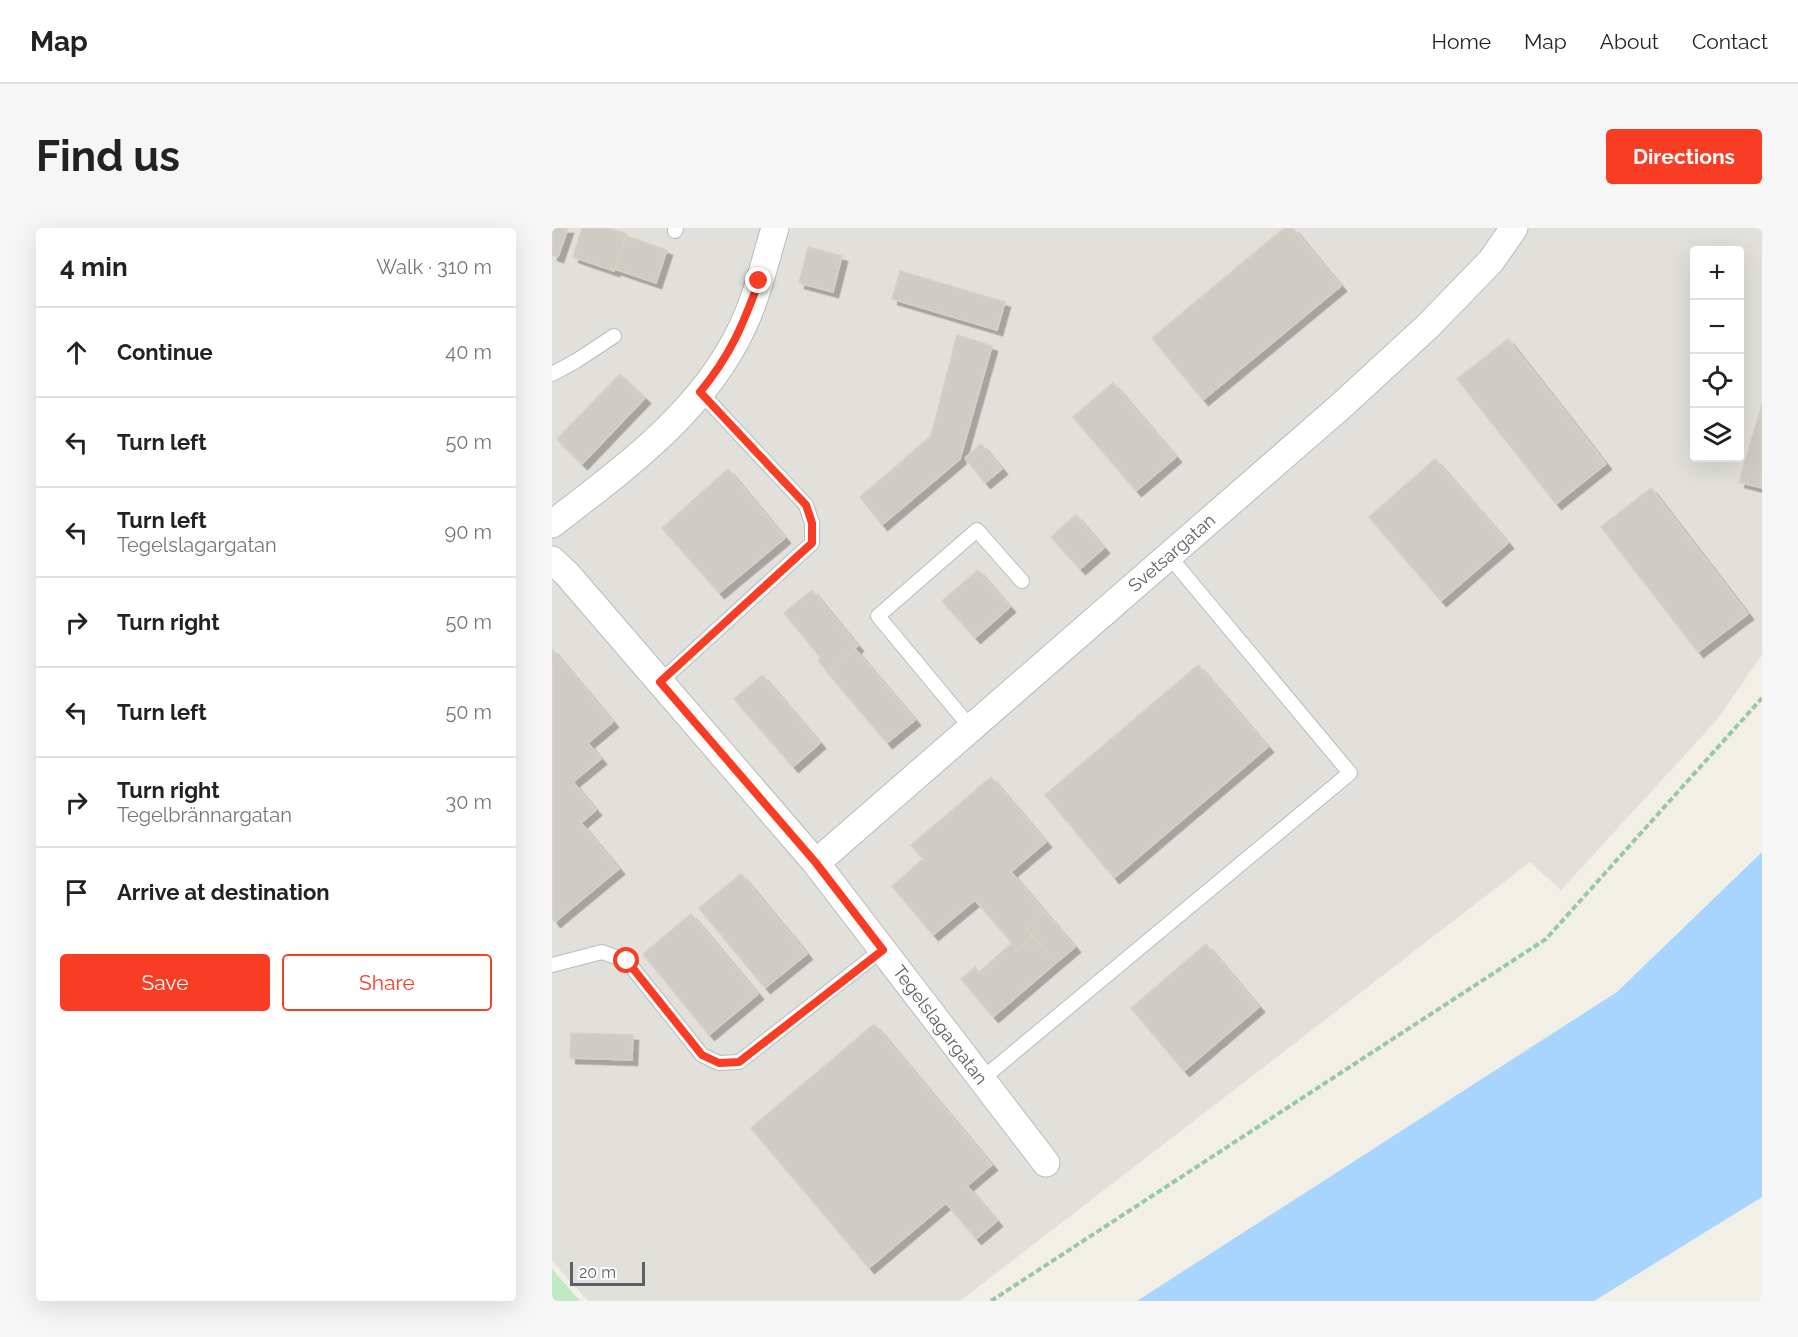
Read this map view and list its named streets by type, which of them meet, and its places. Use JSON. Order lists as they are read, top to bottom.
{
  "streets": {
    "street": ["Svetsargatan", "Tegelslagargatan"]
  },
  "crossings": [
    ["Svetsargatan", "Tegelslagargatan"]
  ],
  "scale_bar": "20 m",
  "page": {
    "header": "Map",
    "nav": [
      "Home",
      "Map",
      "About",
      "Contact"
    ],
    "buttons": [
      "Directions",
      ["Save", "Share"]
    ],
    "title": "Find us",
    "heading": ["4 min", "Walk · 310 m"],
    "map_buttons": ["+", "−"],
    "list": [
      ["Continue", "40 m"],
      ["Turn left", "50 m"],
      ["Turn left", "Tegelslagargatan", "90 m"],
      ["Turn right", "50 m"],
      ["Turn left", "50 m"],
      ["Turn right", "Tegelbrännargatan", "30 m"],
      "Arrive at destination"
    ],
    "scale": "20 m"
  }
}
